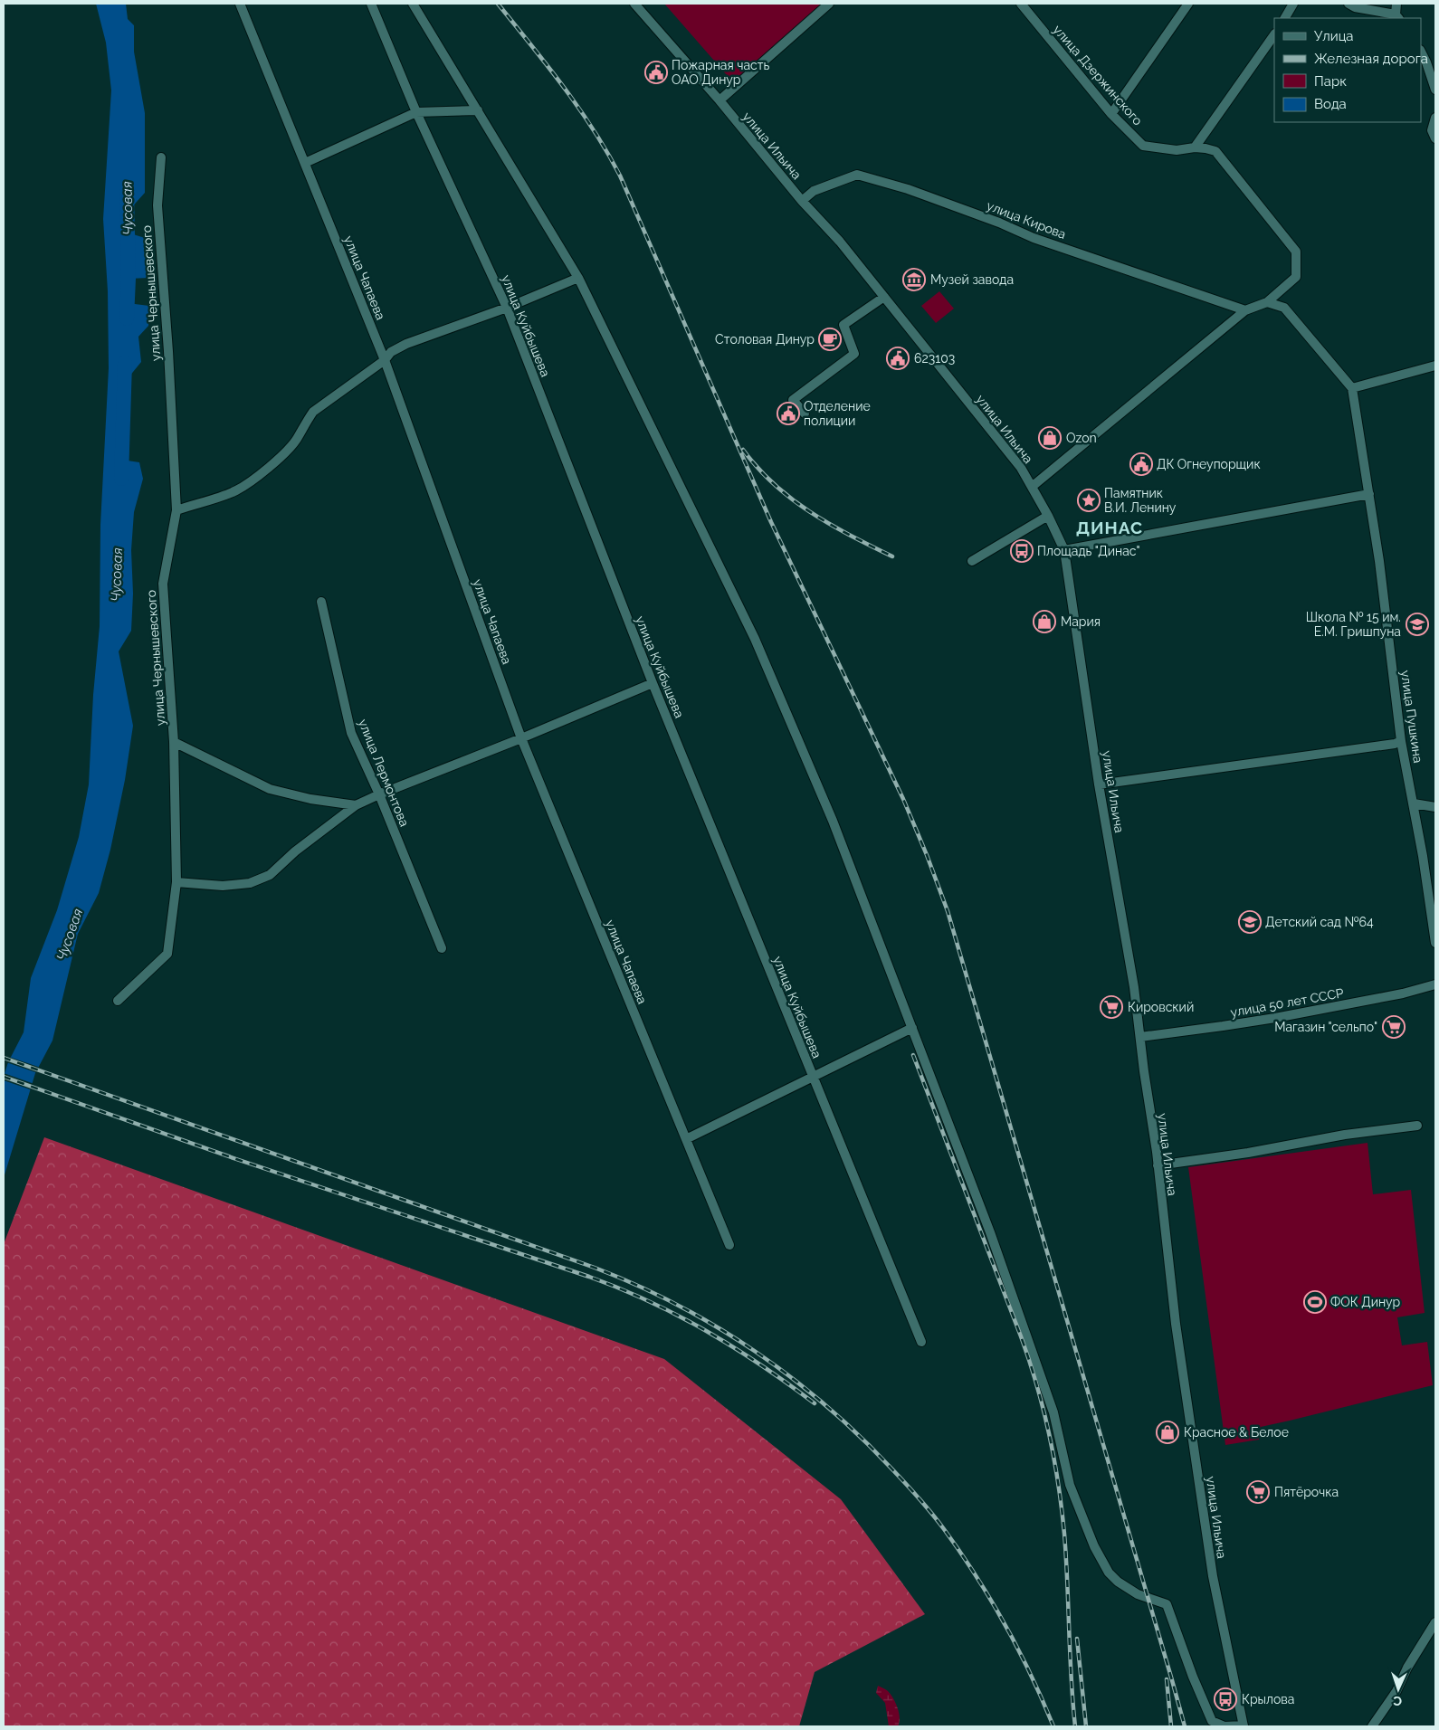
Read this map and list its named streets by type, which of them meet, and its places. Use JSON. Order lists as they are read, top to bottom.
{
  "streets": {
    "street": [
      "улица Дзержинского",
      "улица Ильича",
      "улица Кирова",
      "улица Чапаева",
      "улица Чернышевского",
      "улица Куйбышева",
      "улица Пушкина",
      "улица Лермонтова",
      "улица 50 лет СССР"
    ]
  },
  "crossings": [
    ["улица Ильича", "улица Кирова"],
    ["улица Ильича", "улица 50 лет СССР"]
  ],
  "districts": ["ДИНАС"],
  "water": ["Чусовая"],
  "places": {
    "public building": [
      "Пожарная часть ОАО Динур",
      "623103",
      "Отделение полиции",
      "ДК Огнеупорщик"
    ],
    "museum": ["Музей завода"],
    "cafe": ["Столовая Динур"],
    "shop": ["Ozon", "Мария", "Красное & Белое"],
    "place": ["Памятник В.И. Ленину"],
    "bus stop": ["Площадь \"Динас\"", "Крылова"],
    "school or university": ["Школа № 15 им. Е.М. Гришпуна", "Детский сад №64"],
    "supermarket": ["Кировский", "Магазин \"сельпо\"", "Пятёрочка"],
    "sports": ["ФОК Динур"]
  },
  "legend": [
    "Улица",
    "Железная дорога",
    "Парк",
    "Вода"
  ],
  "north": "bottom"
}
